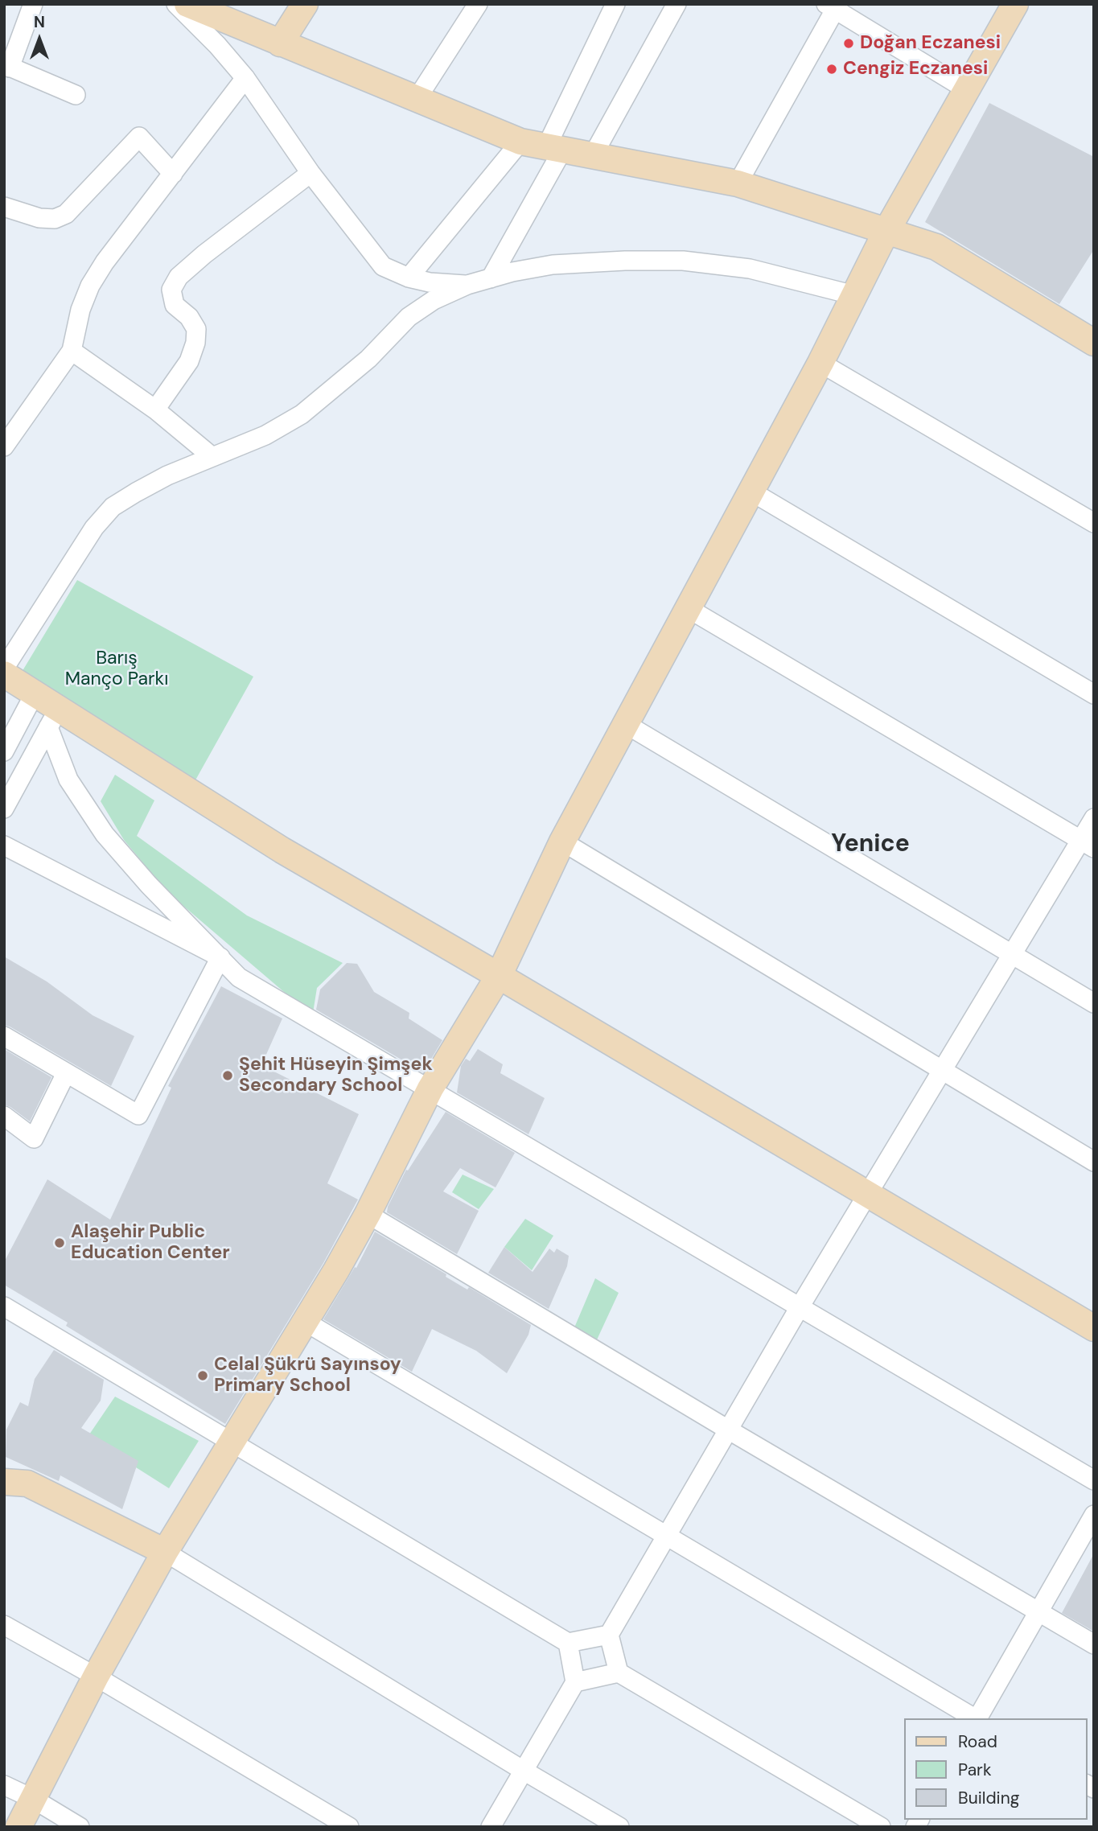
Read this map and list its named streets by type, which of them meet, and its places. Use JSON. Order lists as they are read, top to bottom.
{
  "districts": ["Yenice"],
  "parks": ["Barış Manço Parkı"],
  "places": [
    "Doğan Eczanesi",
    "Cengiz Eczanesi",
    "Şehit Hüseyin Şimşek Secondary School",
    "Alaşehir Public Education Center",
    "Celal Şükrü Sayınsoy Primary School"
  ],
  "legend": ["Road", "Park", "Building"],
  "north": "top"
}
